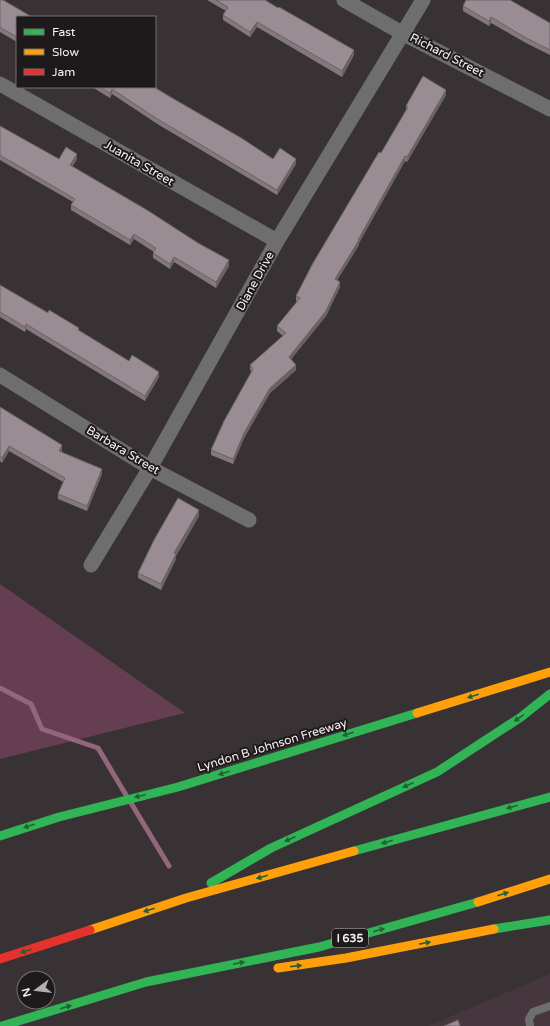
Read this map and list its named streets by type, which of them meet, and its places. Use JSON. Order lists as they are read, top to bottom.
{
  "streets": {
    "main road": ["Lyndon B Johnson Freeway", "I 635"],
    "street": [
      "Richard Street",
      "Juanita Street",
      "Diane Drive",
      "Barbara Street"
    ]
  },
  "crossings": [
    ["Richard Street", "Diane Drive"],
    ["Juanita Street", "Diane Drive"],
    ["Diane Drive", "Barbara Street"]
  ],
  "legend": ["Fast", "Slow", "Jam"],
  "north": "left"
}
